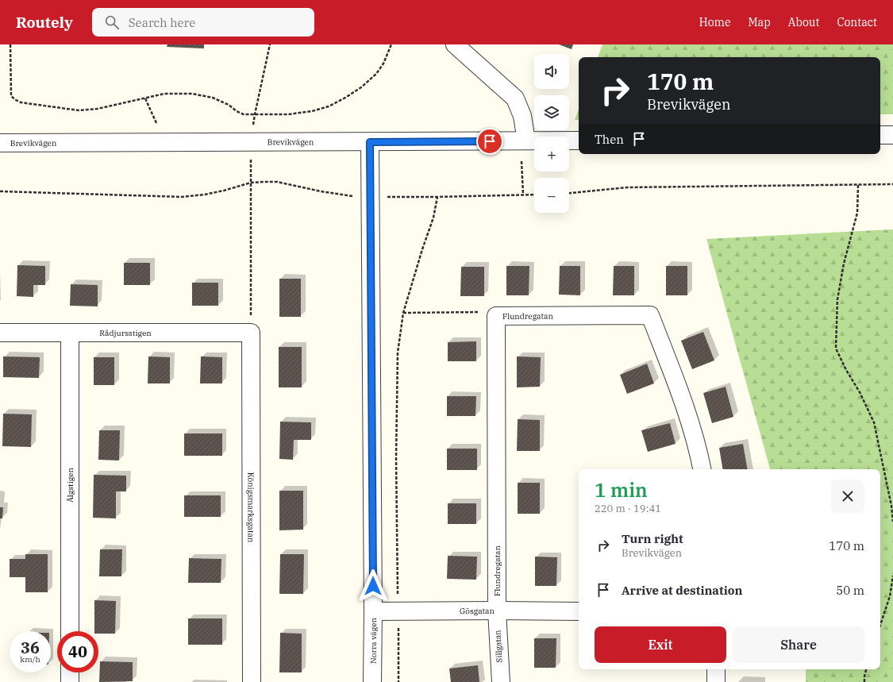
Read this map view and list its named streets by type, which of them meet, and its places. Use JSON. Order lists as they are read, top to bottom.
{
  "streets": {
    "street": [
      "Brevikvägen",
      "Flundregatan",
      "Rådjursstigen",
      "Älgstigen",
      "Königsmarksgatan",
      "Gösgatan",
      "Norra vägen",
      "Sillgatan"
    ]
  },
  "crossings": [
    ["Brevikvägen", "Norra vägen"],
    ["Flundregatan", "Gösgatan"],
    ["Flundregatan", "Sillgatan"],
    ["Rådjursstigen", "Älgstigen"],
    ["Rådjursstigen", "Königsmarksgatan"],
    ["Gösgatan", "Norra vägen"],
    ["Gösgatan", "Sillgatan"]
  ],
  "page": {
    "header": "Routely",
    "search": "Search here",
    "nav": [
      "Home",
      "Map",
      "About",
      "Contact"
    ],
    "map_buttons": ["+", "−"],
    "turn": ["170 m", "Brevikvägen"],
    "then": "Then",
    "heading": ["1 min", "220 m · 19:41"],
    "list": [
      {
        "name": "Turn right",
        "note": "Brevikvägen",
        "value": "170 m"
      },
      {
        "name": "Arrive at destination",
        "value": "50 m"
      }
    ],
    "buttons": ["Exit", "Share"],
    "speed": "36 km/h",
    "limit": "40"
  }
}
